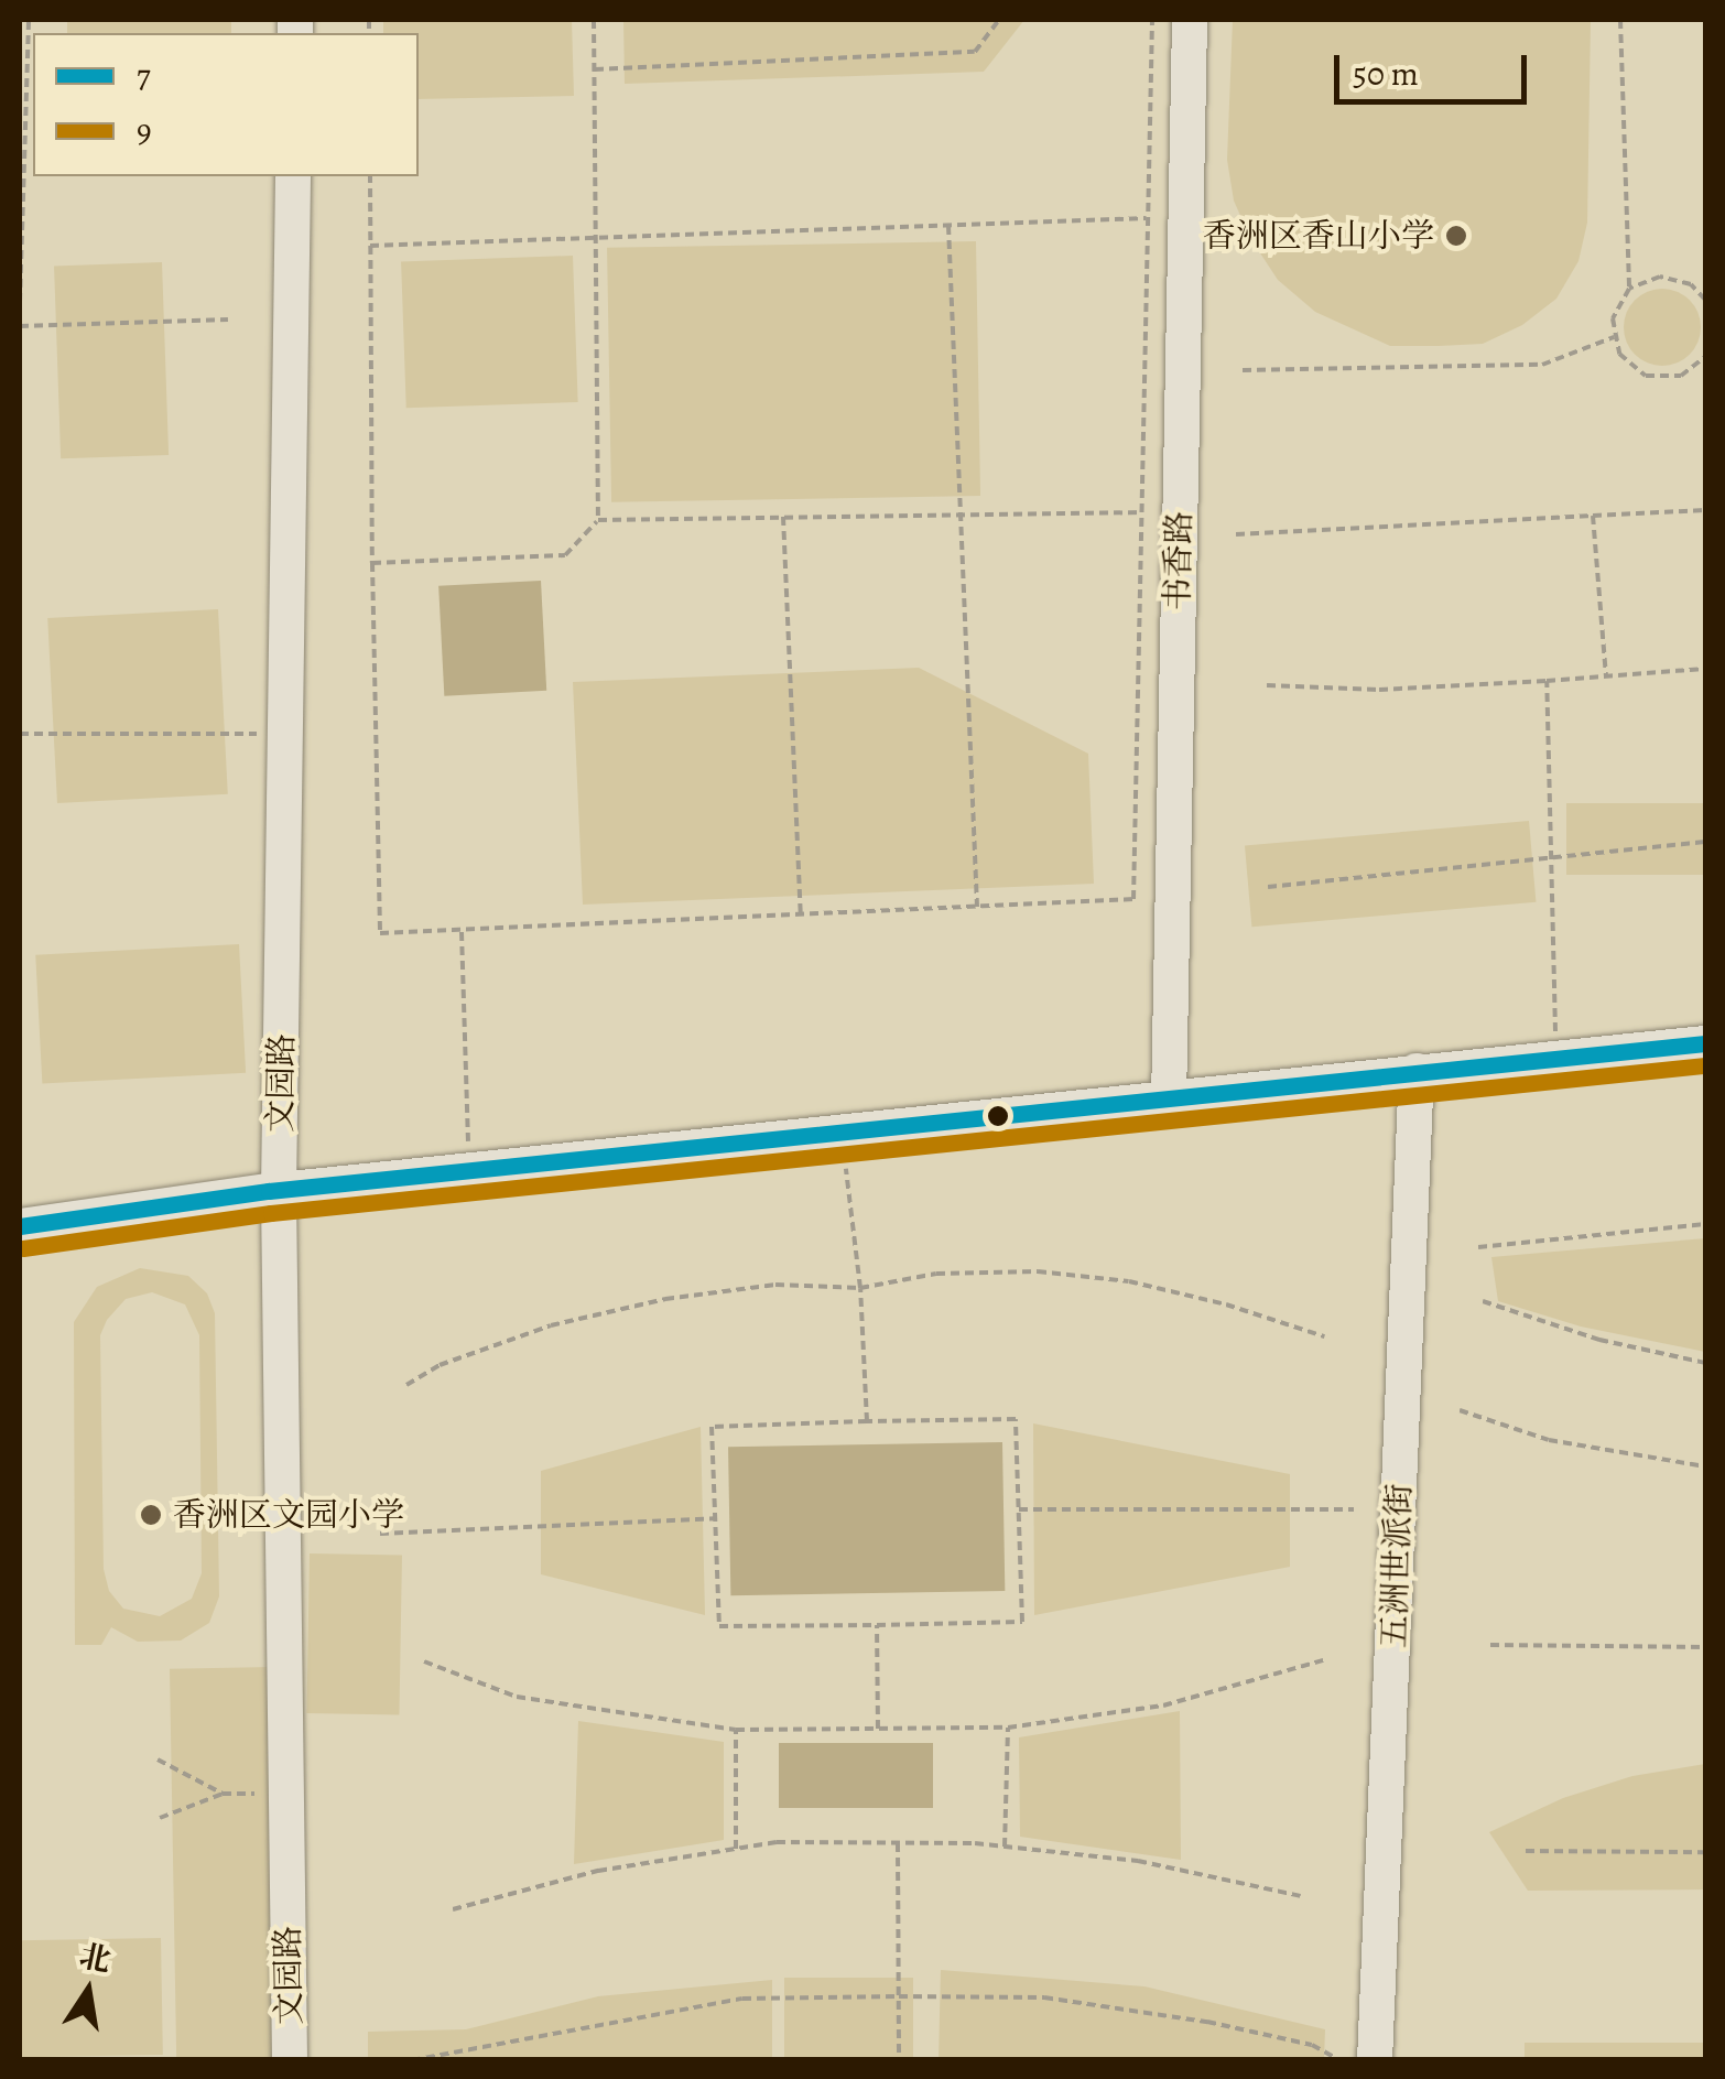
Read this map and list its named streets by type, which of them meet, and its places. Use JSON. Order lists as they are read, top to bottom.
{
  "streets": {
    "street": ["书香路", "文园路", "五洲世派街"]
  },
  "places": ["香洲区香山小学", "香洲区文园小学"],
  "lines": ["transit line 7", "transit line 9"],
  "legend": ["7", "9"],
  "scale_bar": "50 m",
  "north": "top"
}
